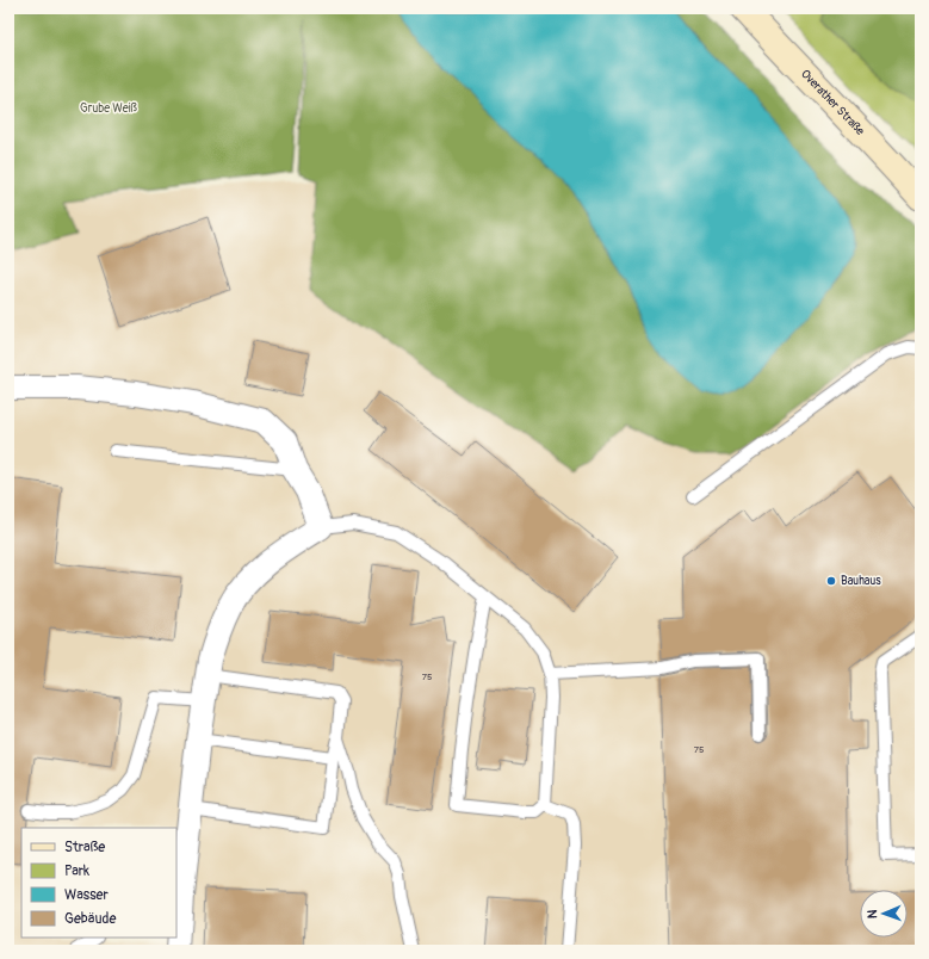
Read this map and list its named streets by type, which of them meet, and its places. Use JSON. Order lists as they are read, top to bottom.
{
  "streets": {
    "main road": ["Overather Straße"]
  },
  "parks": ["Grube Weiß"],
  "places": ["Bauhaus"],
  "house_numbers": ["75", "75"],
  "legend": [
    "Straße",
    "Park",
    "Wasser",
    "Gebäude"
  ],
  "north": "left"
}
